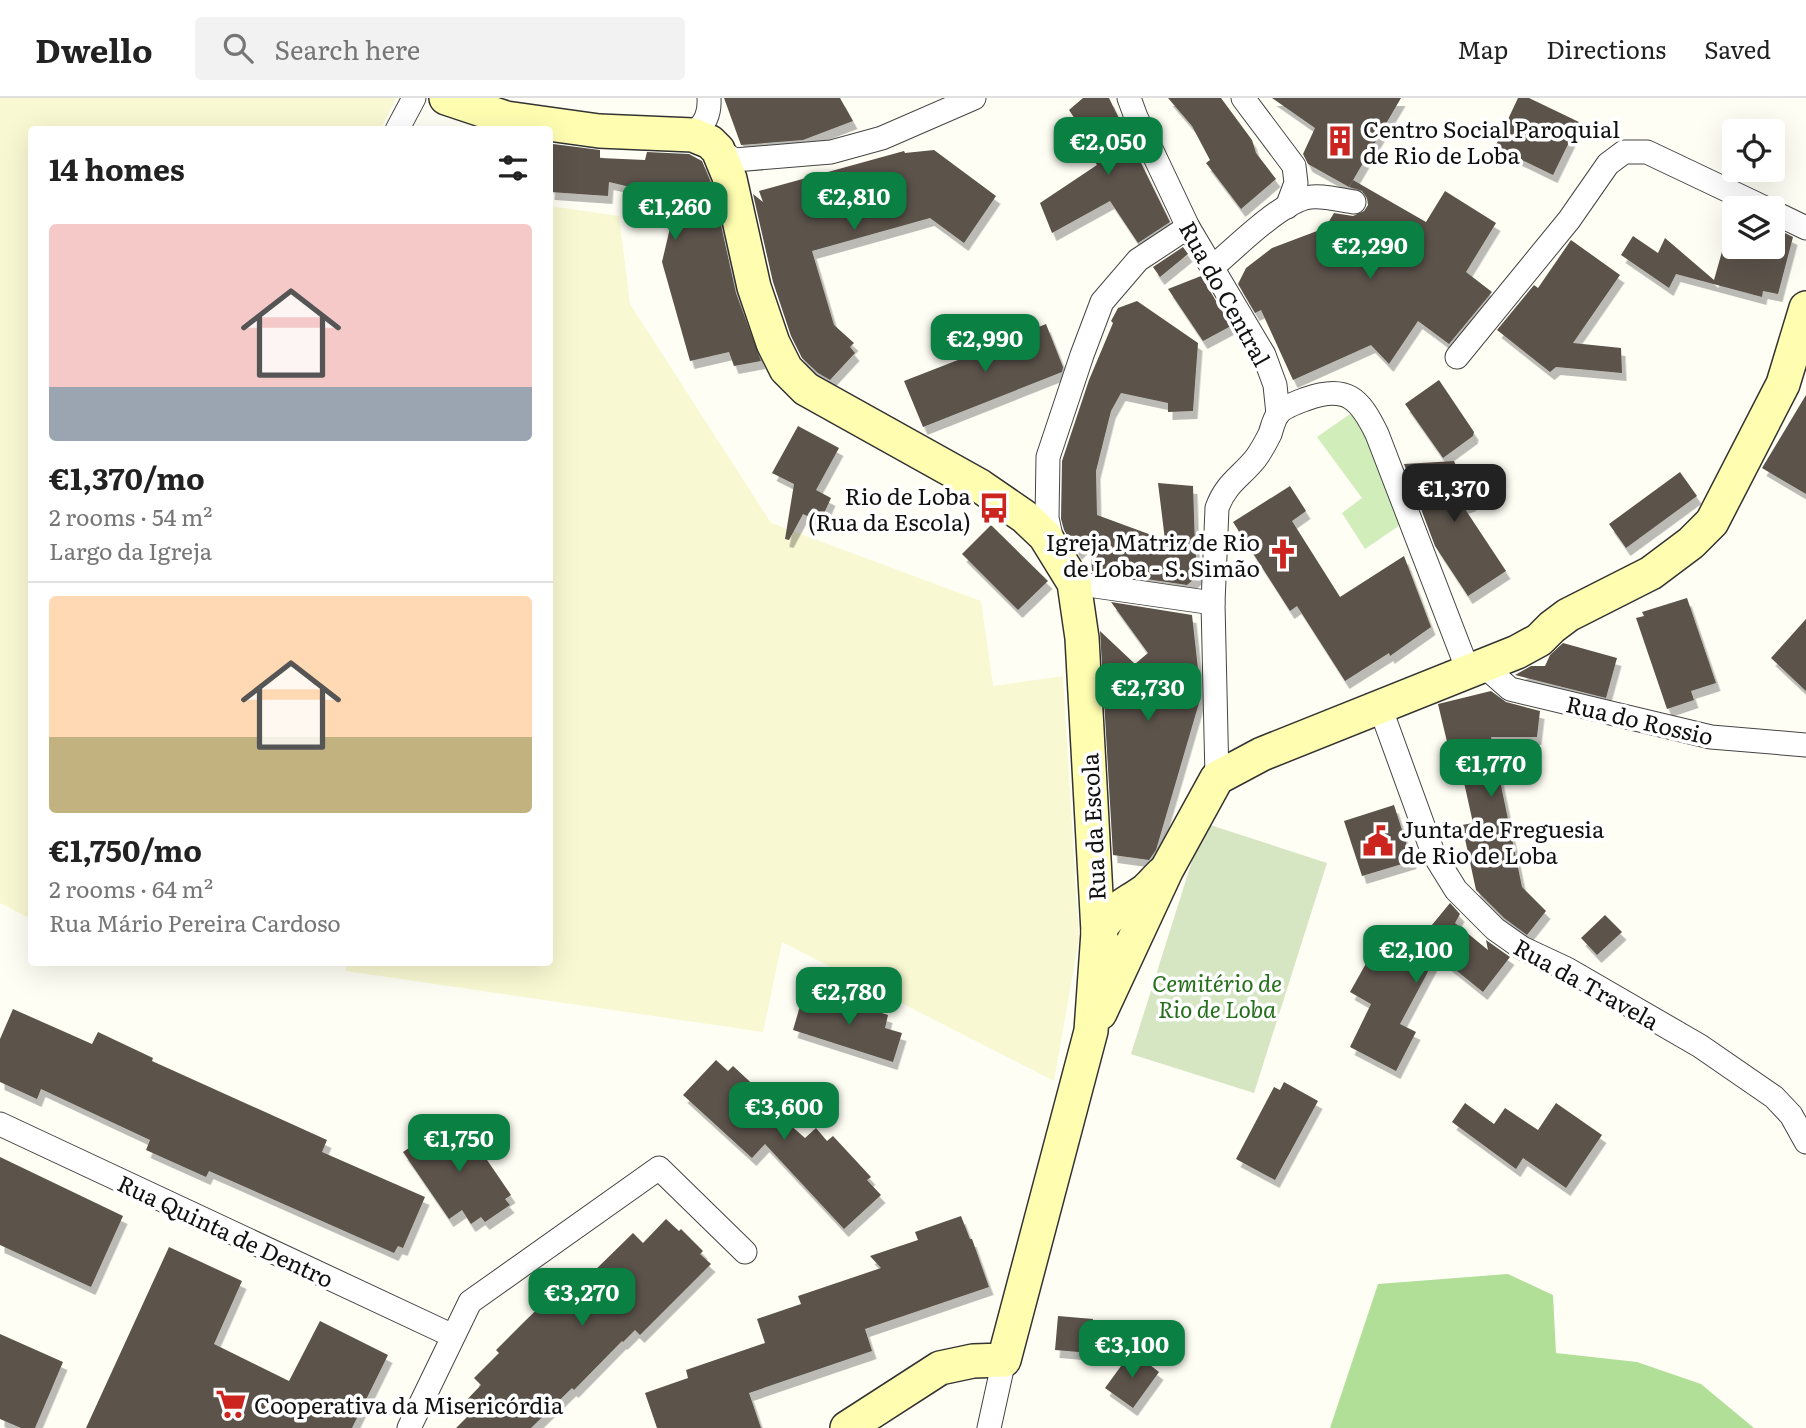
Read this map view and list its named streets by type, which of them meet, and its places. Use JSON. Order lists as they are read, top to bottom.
{
  "streets": {
    "street": [
      "Rua do Central",
      "Rua do Rossio",
      "Rua da Escola",
      "Rua da Travela",
      "Rua Quinta de Dentro"
    ]
  },
  "parks": ["Cemitério de Rio de Loba"],
  "places": {
    "building": ["Centro Social Paroquial de Rio de Loba"],
    "bus stop": ["Rio de Loba (Rua da Escola)"],
    "church": ["Igreja Matriz de Rio de Loba - S. Simão"],
    "public building": ["Junta de Freguesia de Rio de Loba"],
    "supermarket": ["Cooperativa da Misericórdia"]
  },
  "page": {
    "header": "Dwello",
    "search": "Search here",
    "nav": ["Map", "Directions", "Saved"],
    "price": [
      "€2,050",
      "€2,810",
      "€1,260",
      "€2,290",
      "€2,990",
      "€1,370",
      "€2,730",
      "€1,770",
      "€2,100",
      "€2,780",
      "€3,600",
      "€1,750",
      "€3,270",
      "€3,100"
    ],
    "heading": "14 homes",
    "list": [
      {
        "name": "€1,370/mo",
        "note": "2 rooms · 54 m² · Largo da Igreja"
      },
      {
        "name": "€1,750/mo",
        "note": "2 rooms · 64 m² · Rua Mário Pereira Cardoso"
      }
    ]
  }
}
